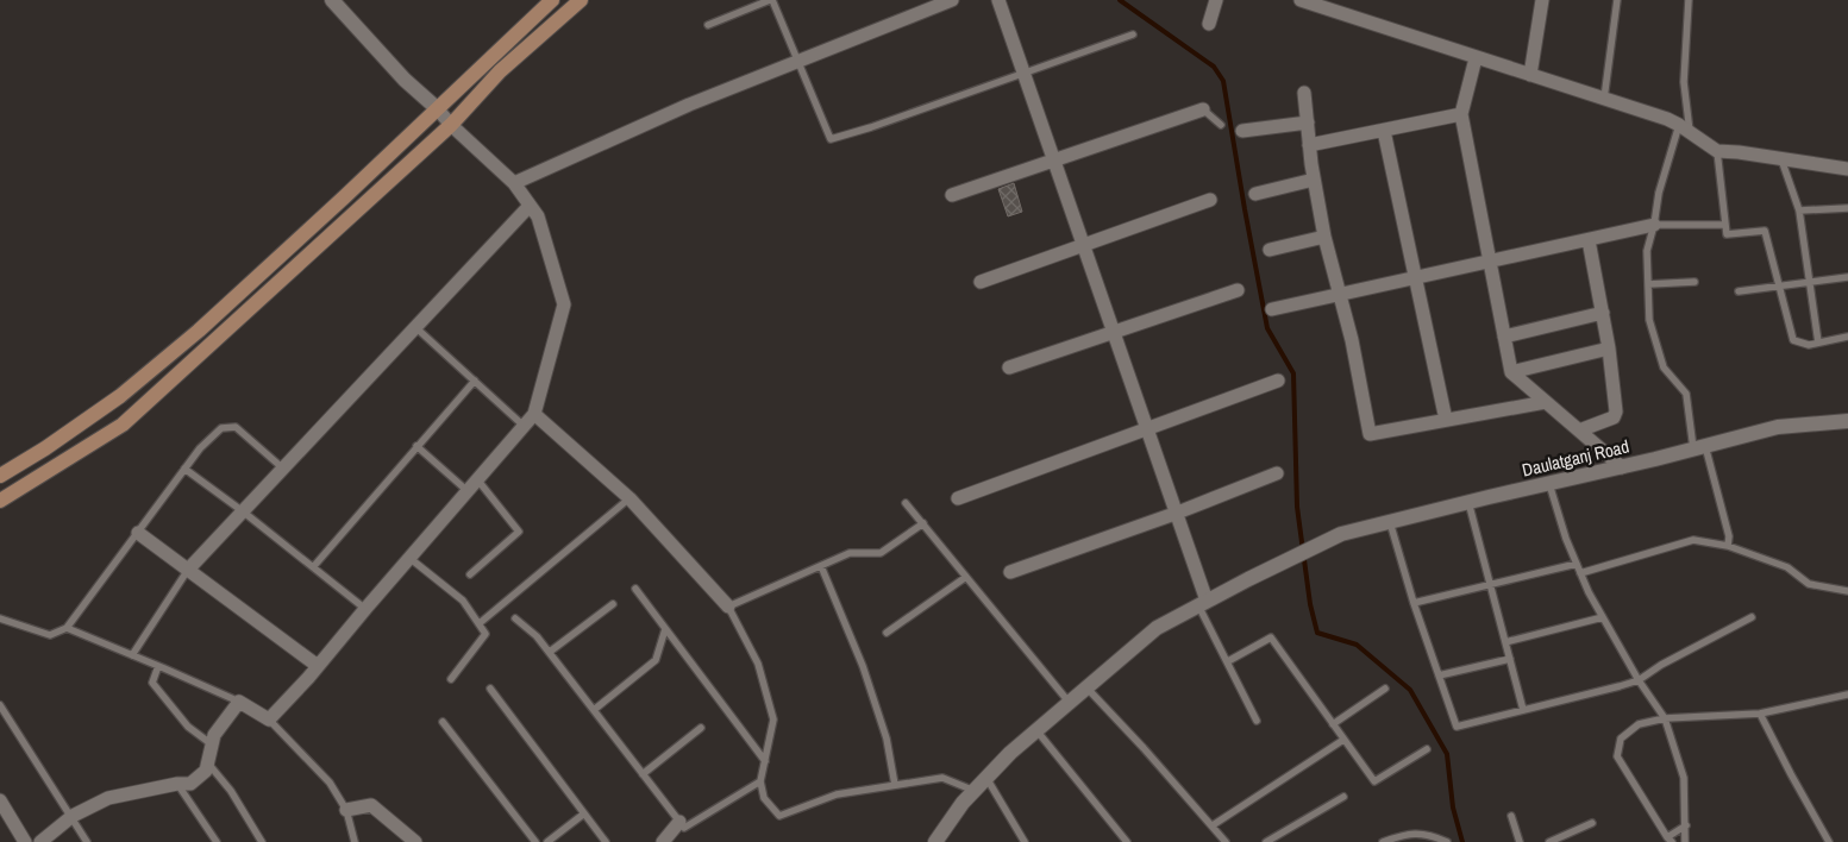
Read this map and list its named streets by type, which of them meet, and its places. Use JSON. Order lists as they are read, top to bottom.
{
  "streets": {
    "street": ["Daulatganj Road"]
  }
}
